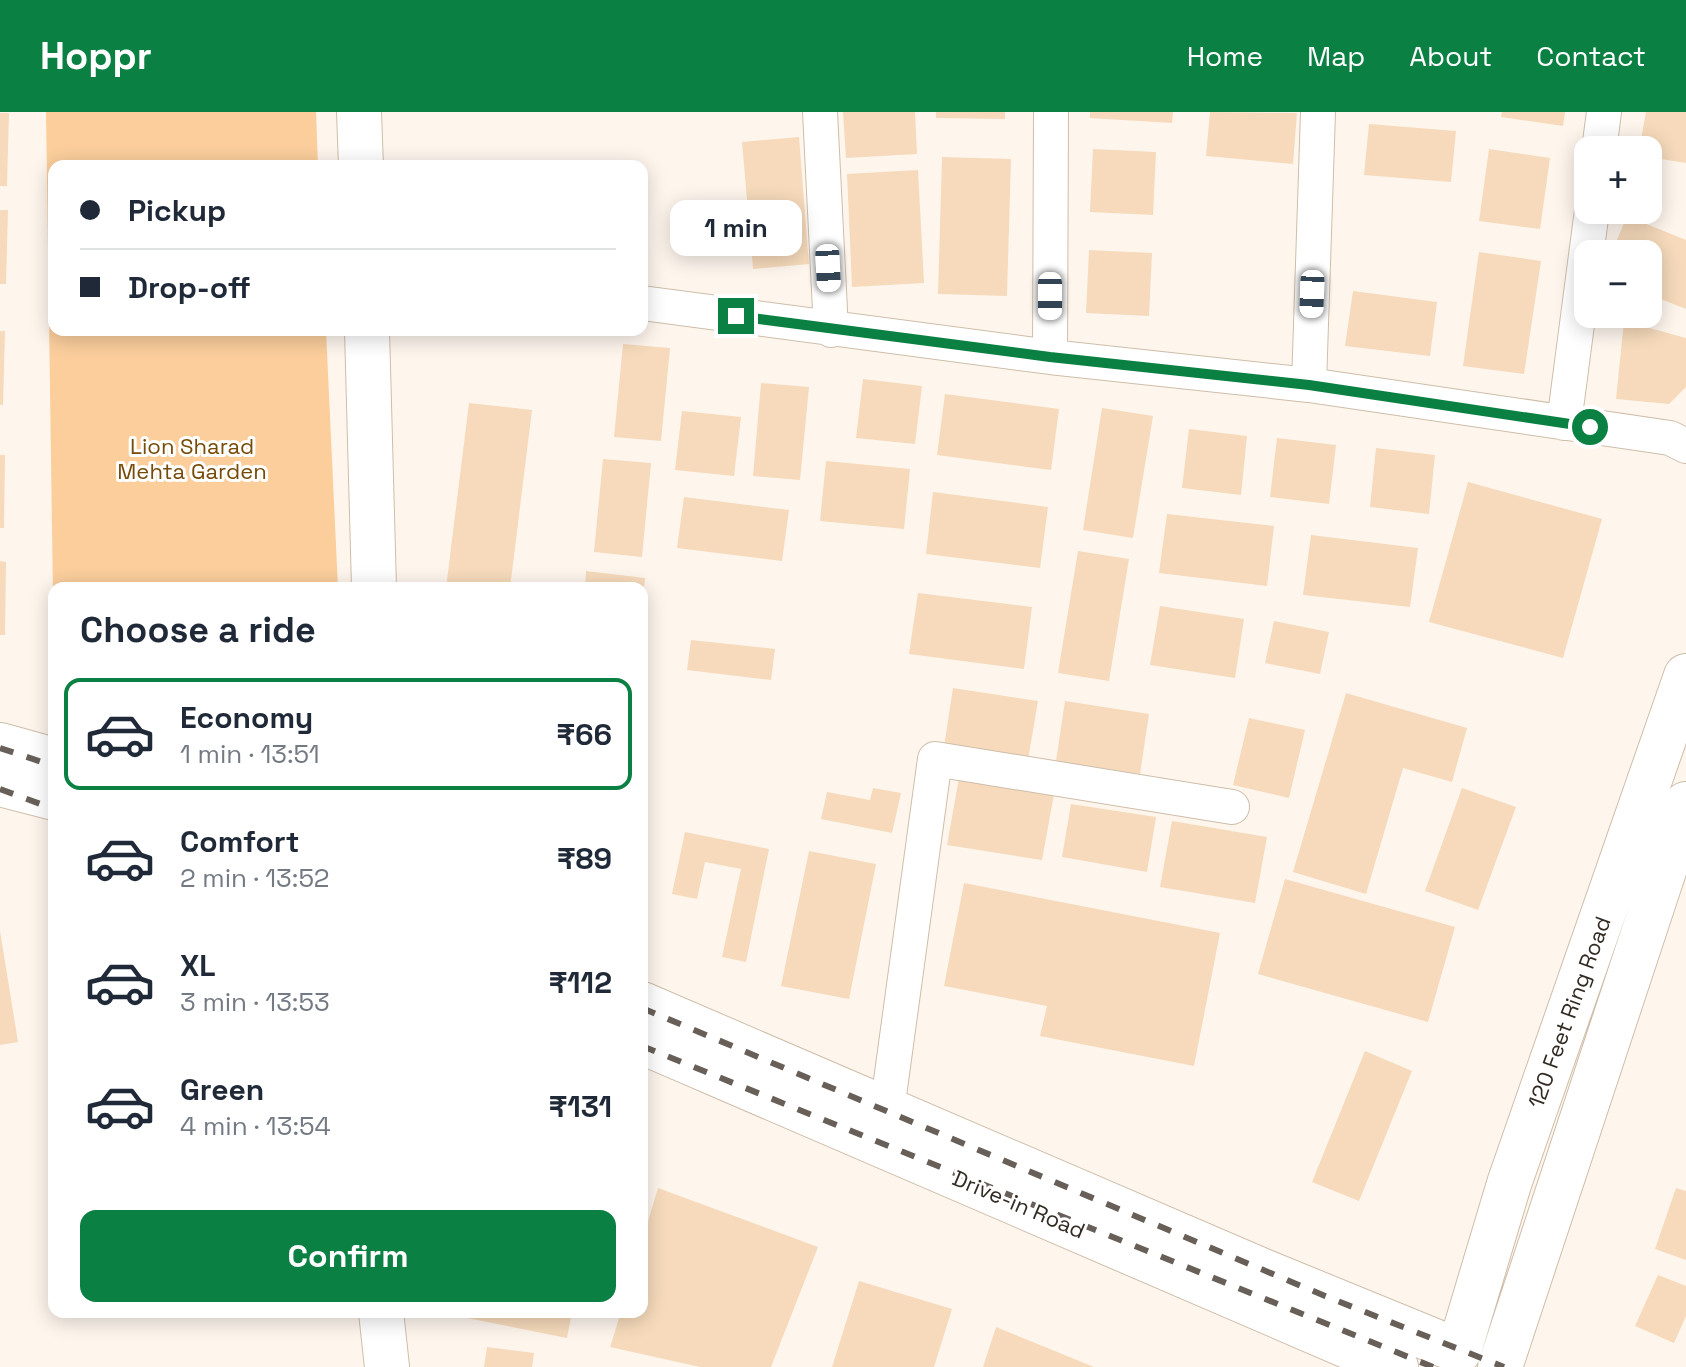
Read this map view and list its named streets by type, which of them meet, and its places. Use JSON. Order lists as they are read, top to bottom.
{
  "streets": {
    "main road": ["120 Feet Ring Road", "Drive-in Road"]
  },
  "parks": ["Lion Sharad Mehta Garden"],
  "page": {
    "header": "Hoppr",
    "nav": [
      "Home",
      "Map",
      "About",
      "Contact"
    ],
    "map_buttons": ["+", "−"],
    "banner": ["Pickup", "Drop-off"],
    "bubble": "1 min",
    "heading": "Choose a ride",
    "list": [
      {
        "name": "Economy",
        "note": "1 min · 13:51",
        "value": "₹66"
      },
      {
        "name": "Comfort",
        "note": "2 min · 13:52",
        "value": "₹89"
      },
      {
        "name": "XL",
        "note": "3 min · 13:53",
        "value": "₹112"
      },
      {
        "name": "Green",
        "note": "4 min · 13:54",
        "value": "₹131"
      }
    ],
    "buttons": "Confirm"
  }
}
